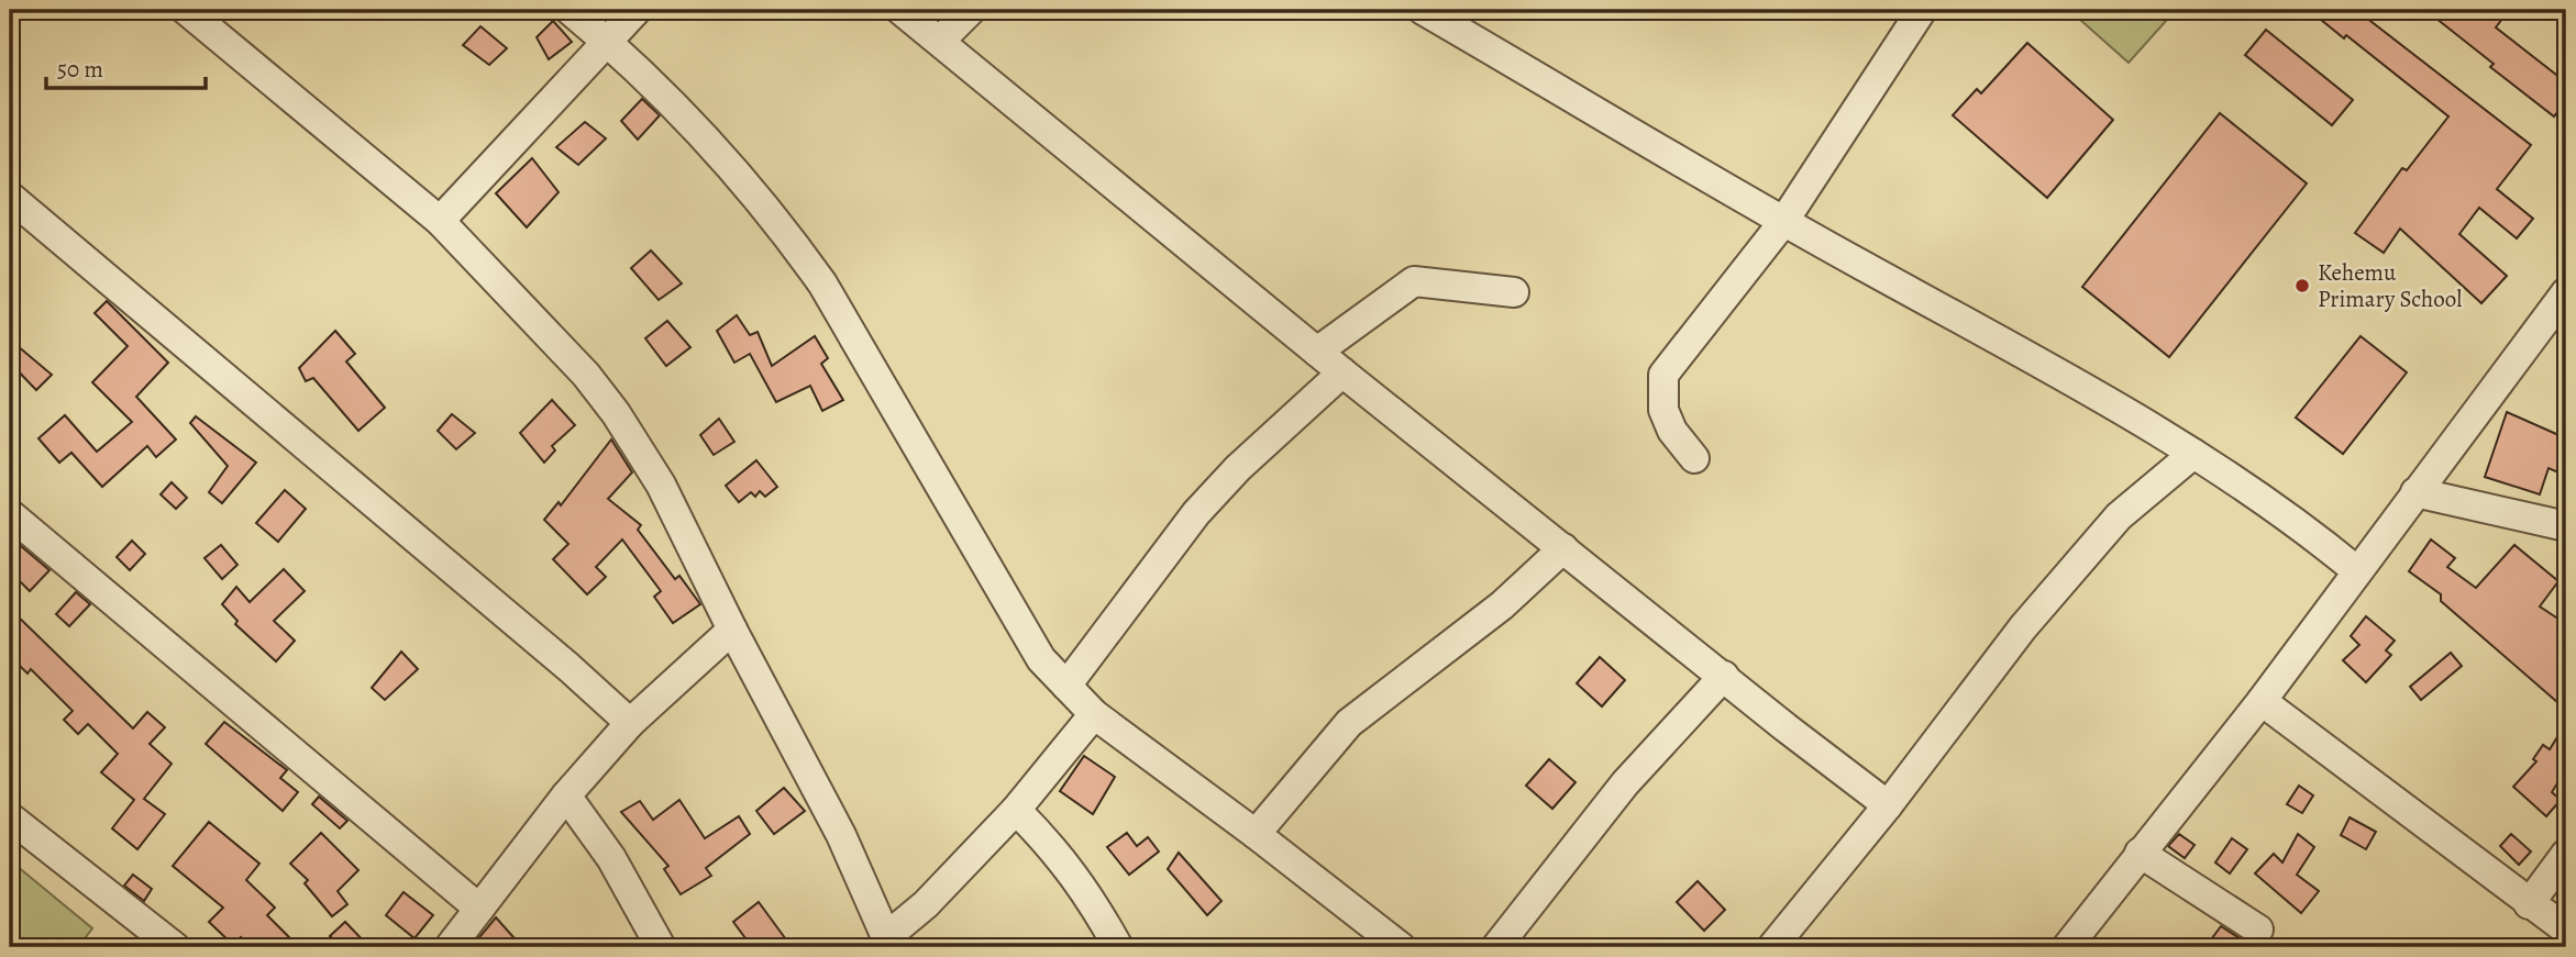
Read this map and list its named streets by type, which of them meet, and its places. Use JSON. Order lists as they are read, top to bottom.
{
  "places": ["Kehemu Primary School"],
  "scale_bar": "50 m"
}
